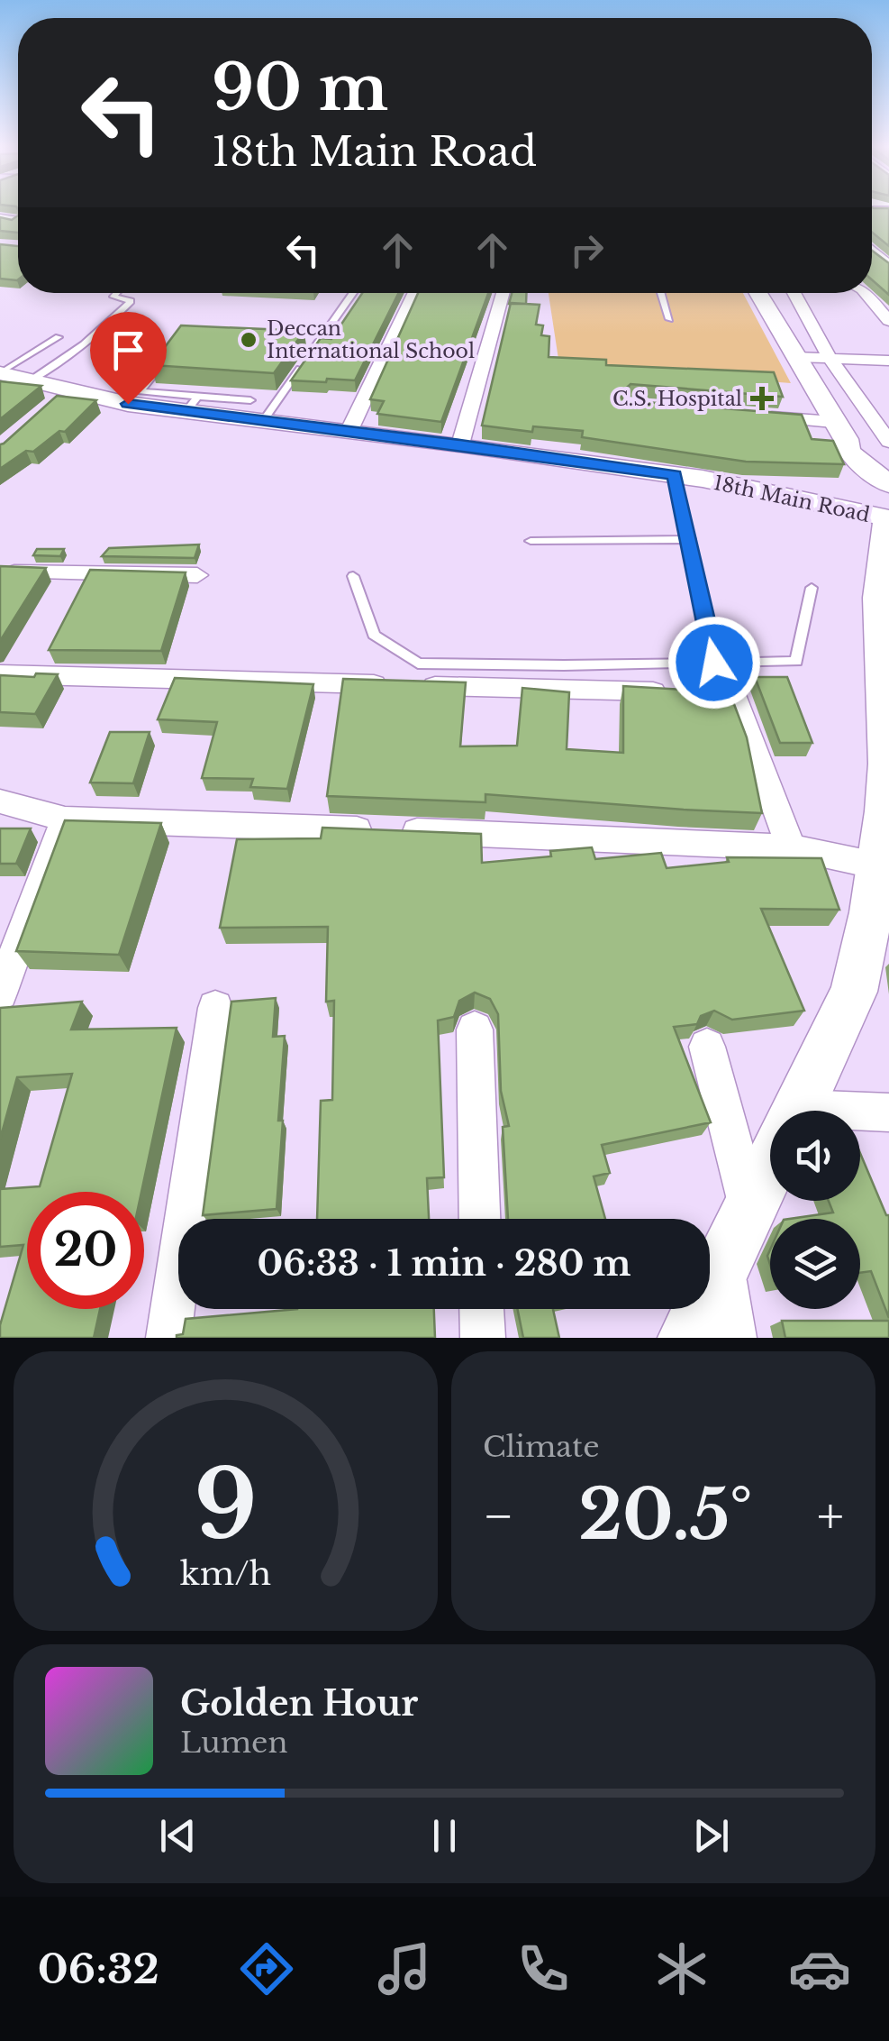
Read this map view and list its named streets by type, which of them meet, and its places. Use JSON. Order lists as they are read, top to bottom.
{
  "streets": {
    "street": ["18th Main Road"]
  },
  "places": {
    "other": ["Deccan International School"],
    "health": ["C.S. Hospital"]
  },
  "page": {
    "turn": ["90 m", "18th Main Road"],
    "limit": "20",
    "trip": "06:33 · 1 min · 280 m",
    "tile": "Climate",
    "heat": ["−", "20.5°", "+"],
    "song": ["Golden Hour", "Lumen"],
    "tabs": "06:32",
    "gauge": ["9", "km/h"]
  }
}
